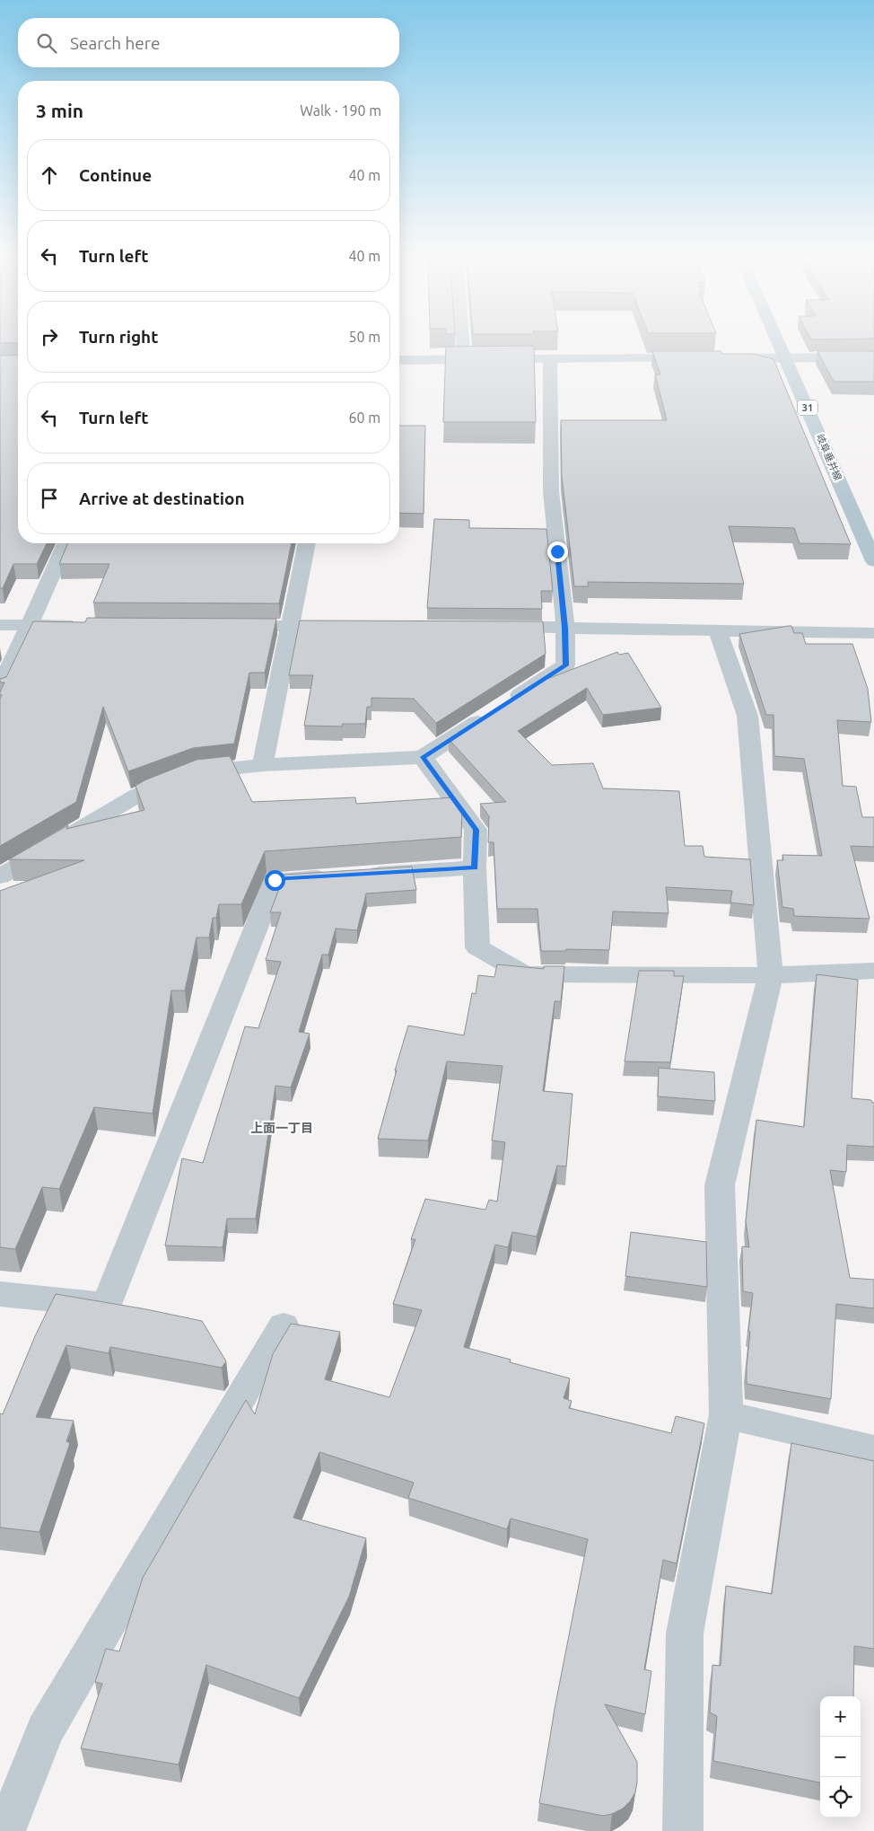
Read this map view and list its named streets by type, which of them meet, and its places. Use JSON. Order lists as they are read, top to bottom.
{
  "streets": {
    "main road": ["31", "岐阜垂井線"]
  },
  "districts": ["上面一丁目"],
  "page": {
    "search": "Search here",
    "heading": ["3 min", "Walk · 190 m"],
    "list": [
      ["Continue", "40 m"],
      ["Turn left", "40 m"],
      ["Turn right", "50 m"],
      ["Turn left", "60 m"],
      "Arrive at destination"
    ],
    "map_buttons": ["+", "−"]
  }
}
